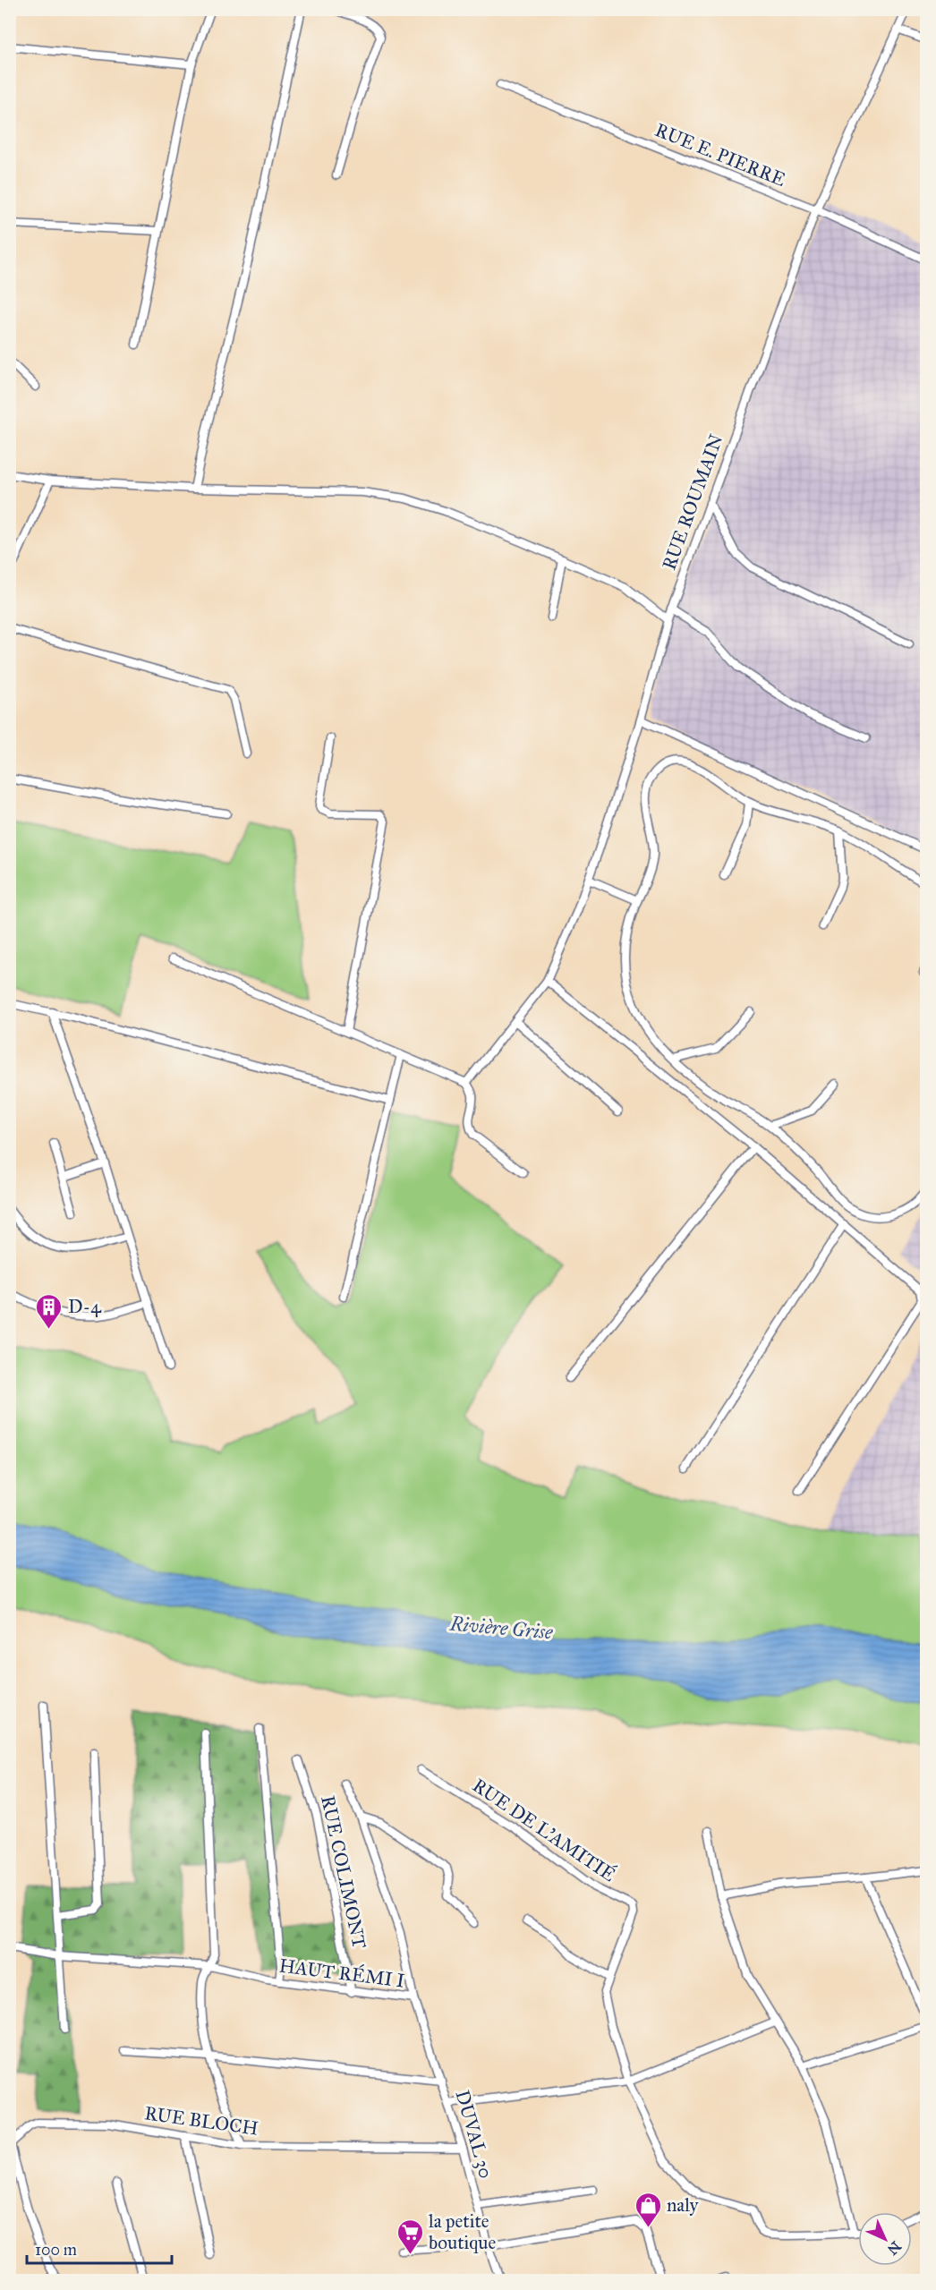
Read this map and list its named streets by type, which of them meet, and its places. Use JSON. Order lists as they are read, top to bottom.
{
  "streets": {
    "street": [
      "RUE E. PIERRE",
      "RUE ROUMAIN",
      "RUE DE L'AMITIÉ",
      "RUE COLIMONT",
      "HAUT RÉMI I",
      "RUE BLOCH",
      "DUVAL 30"
    ]
  },
  "crossings": [
    ["RUE E. PIERRE", "RUE ROUMAIN"],
    ["RUE COLIMONT", "HAUT RÉMI I"],
    ["HAUT RÉMI I", "DUVAL 30"],
    ["RUE BLOCH", "DUVAL 30"]
  ],
  "water": ["Rivière Grise"],
  "places": {
    "building": ["D-4"],
    "shop": ["naly"],
    "supermarket": ["la petite boutique"]
  },
  "scale_bar": "100 m",
  "north": "bottom right"
}
